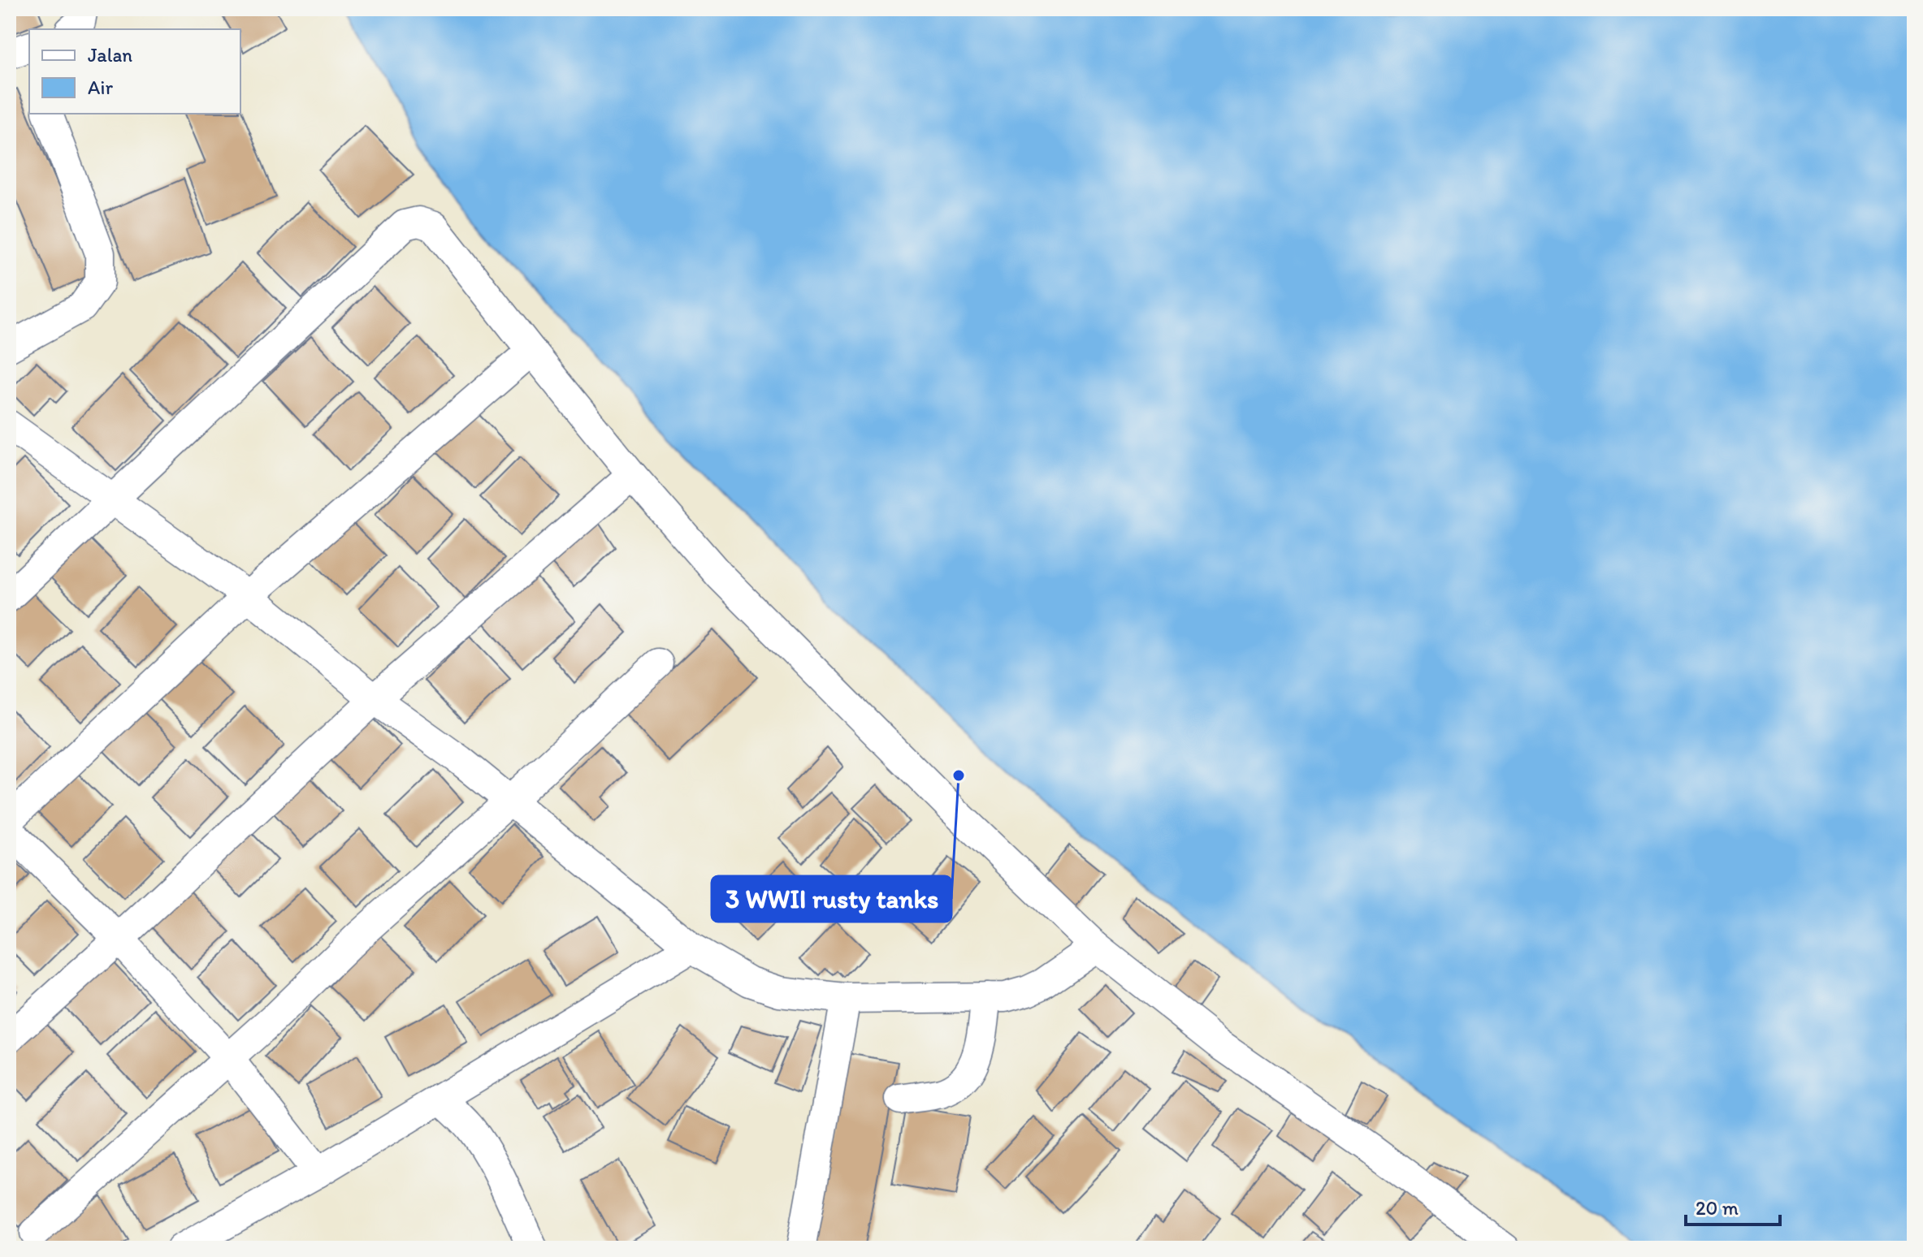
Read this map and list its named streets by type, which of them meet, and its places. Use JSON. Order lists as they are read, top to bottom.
{
  "places": ["3 WWII rusty tanks"],
  "legend": ["Jalan", "Air"],
  "scale_bar": "20 m"
}
